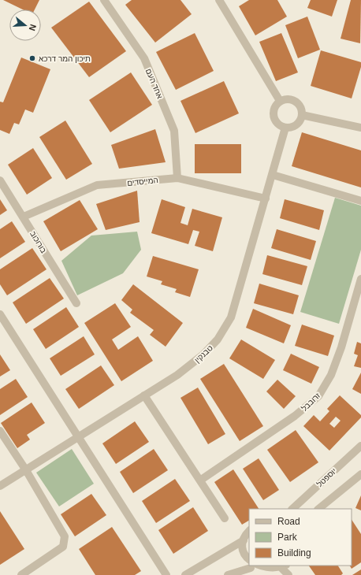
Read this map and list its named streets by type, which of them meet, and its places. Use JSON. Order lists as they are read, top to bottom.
{
  "streets": {
    "street": [
      "אחד העם",
      "המייסדים",
      "בורוכוב",
      "טבנקין",
      "זרובבל",
      "יוספטל"
    ]
  },
  "crossings": [
    ["אחד העם", "המייסדים"],
    ["המייסדים", "בורוכוב"],
    ["המייסדים", "טבנקין"]
  ],
  "places": ["תיכון המר דרכא"],
  "legend": ["Road", "Park", "Building"],
  "north": "right"
}
